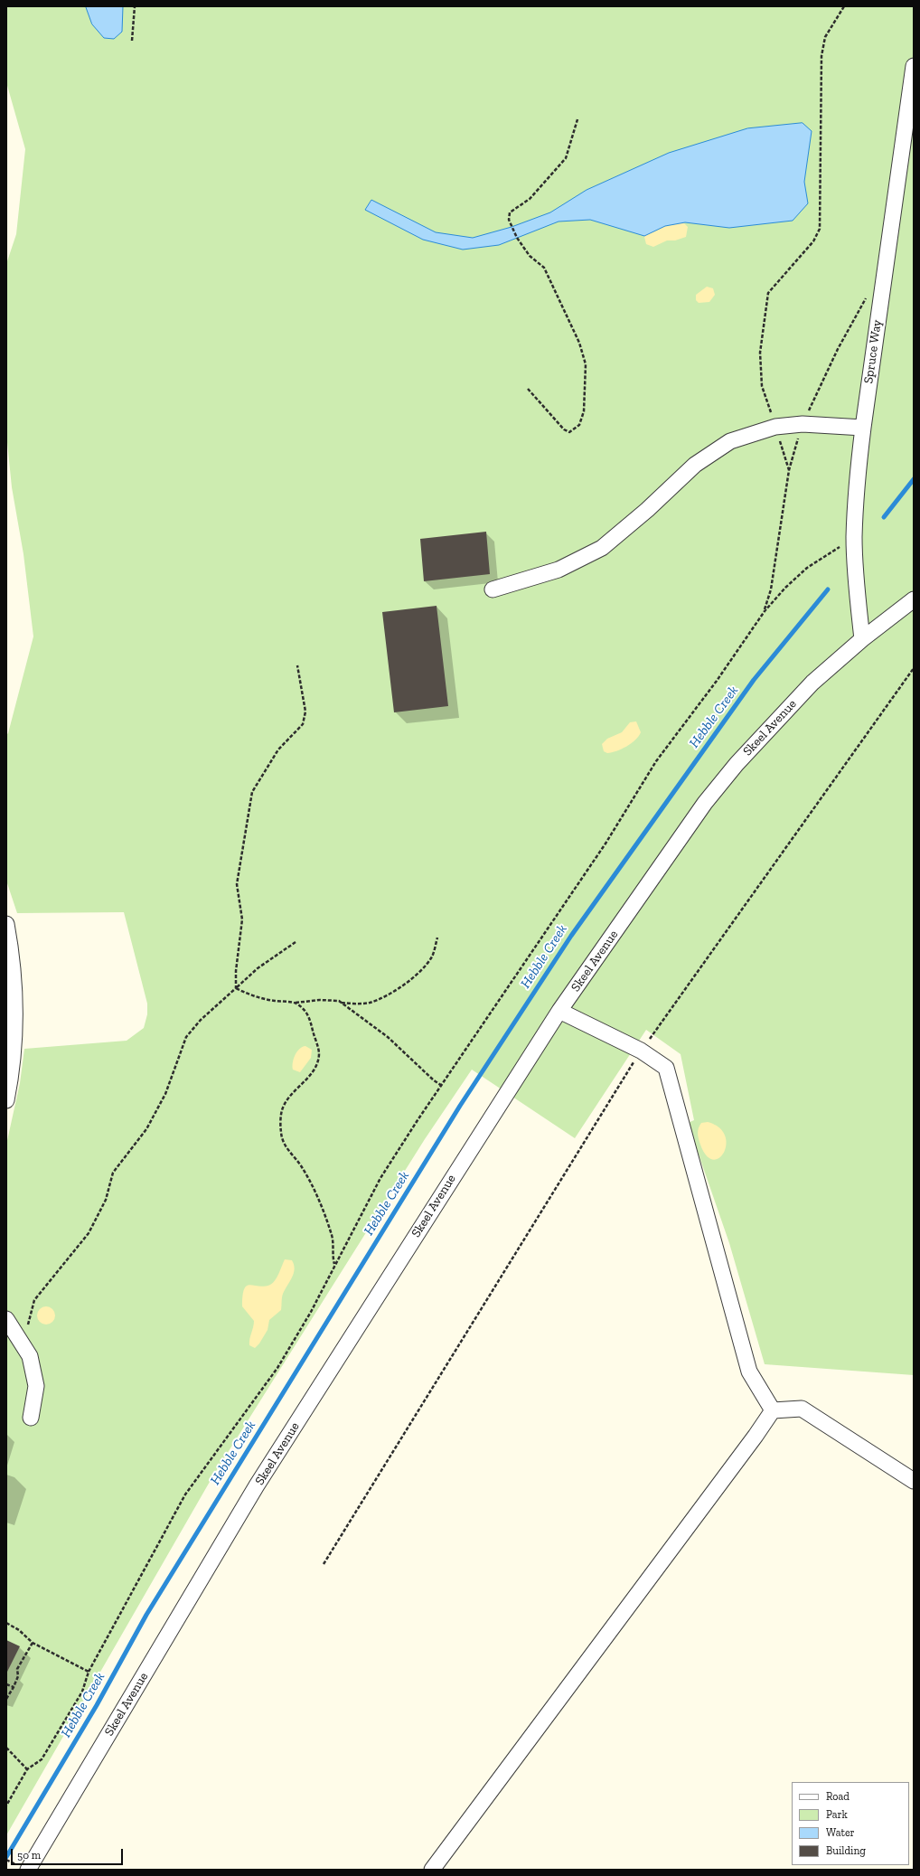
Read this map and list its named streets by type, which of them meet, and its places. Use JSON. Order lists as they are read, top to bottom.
{
  "streets": {
    "street": ["Spruce Way", "Skeel Avenue"]
  },
  "crossings": [
    ["Spruce Way", "Skeel Avenue"]
  ],
  "water": ["Hebble Creek"],
  "legend": [
    "Road",
    "Park",
    "Water",
    "Building"
  ],
  "scale_bar": "50 m"
}
